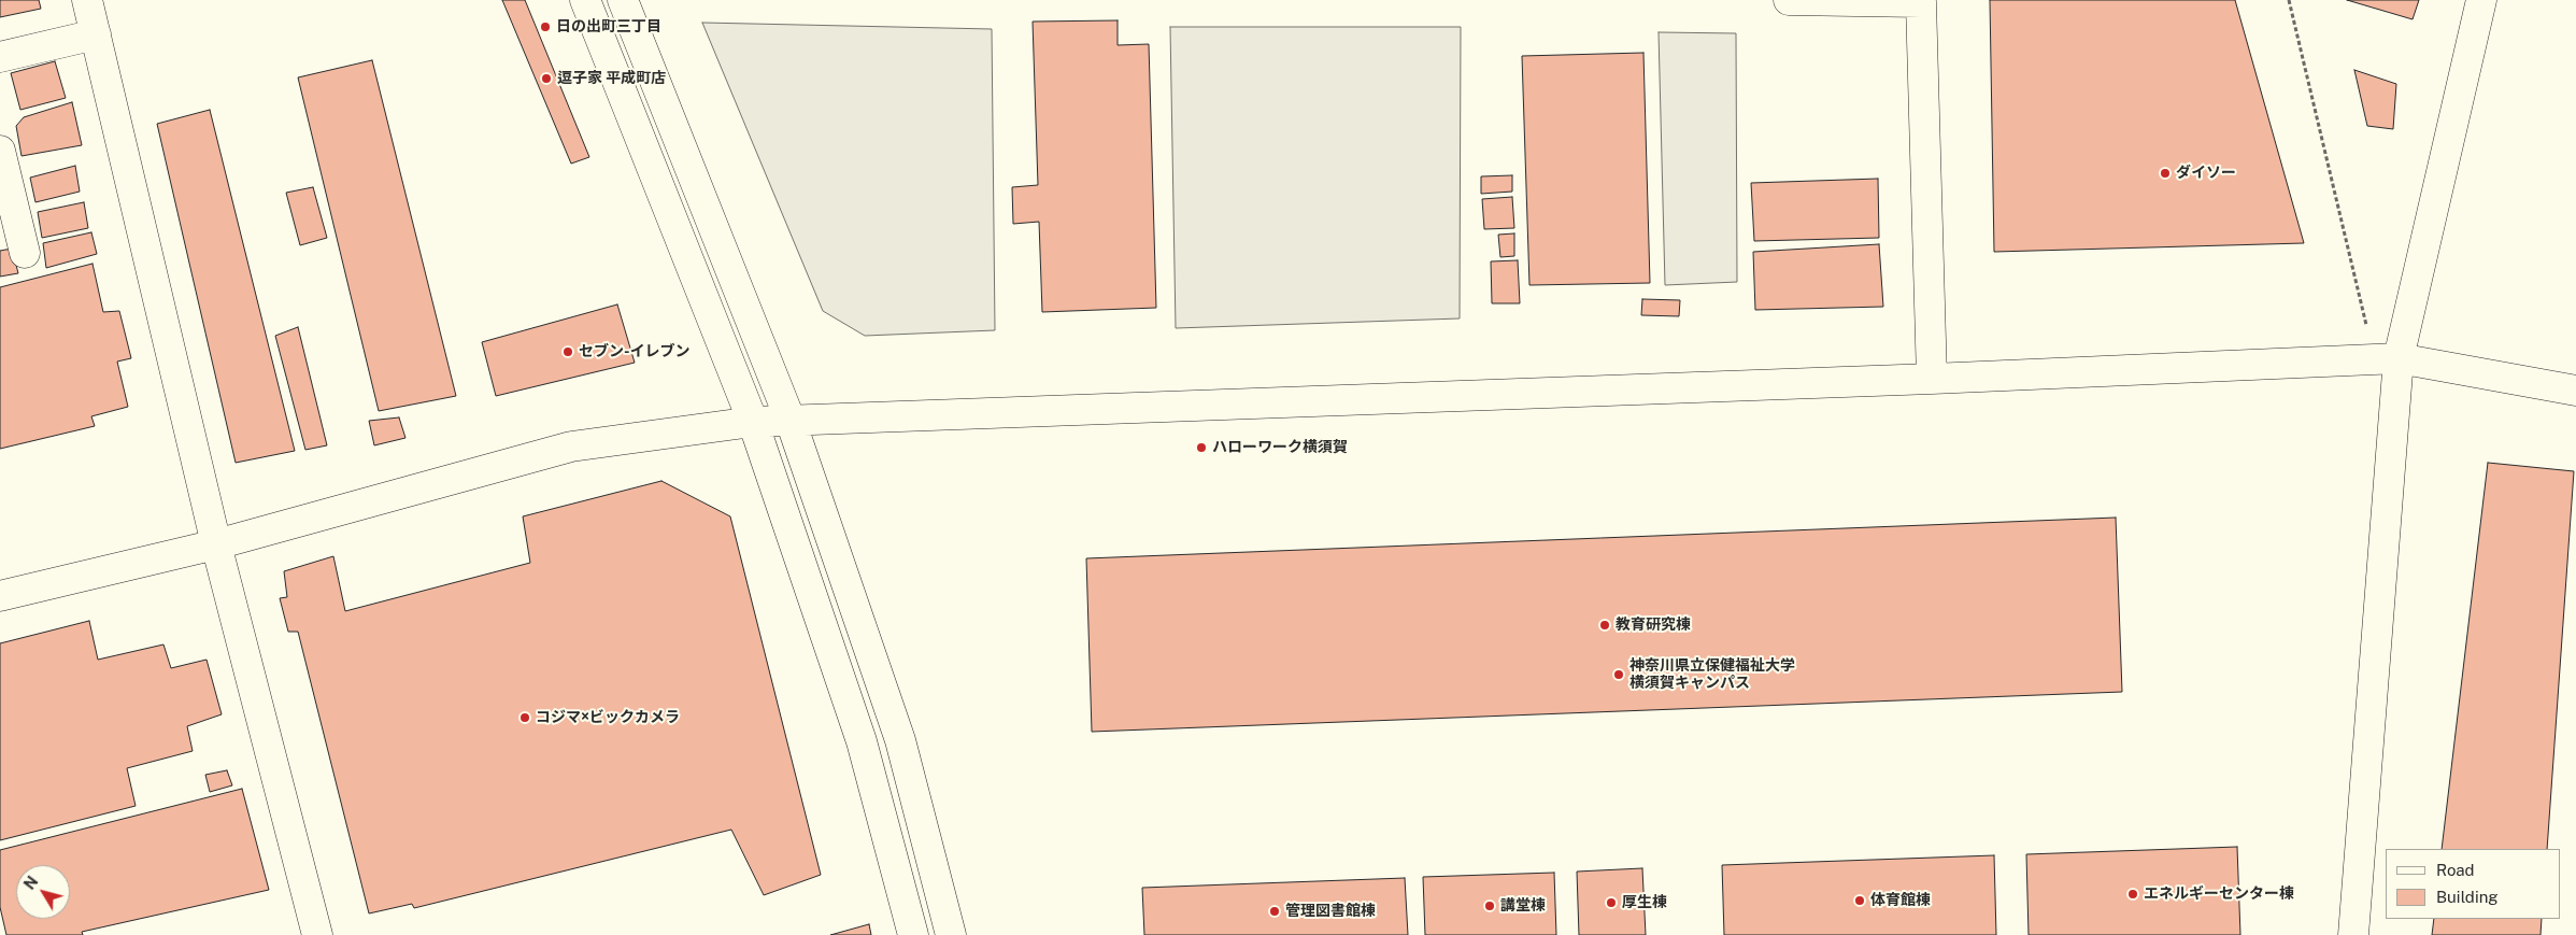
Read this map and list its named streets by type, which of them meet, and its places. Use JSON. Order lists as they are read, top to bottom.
{
  "places": [
    "日の出町三丁目",
    "逗子家 平成町店",
    "ダイソー",
    "セブン-イレブン",
    "ハローワーク横須賀",
    "教育研究棟",
    "神奈川県立保健福祉大学 横須賀キャンパス",
    "コジマ×ビックカメラ",
    "エネルギーセンター棟",
    "体育館棟",
    "厚生棟",
    "講堂棟",
    "管理図書館棟"
  ],
  "legend": ["Road", "Building"],
  "north": "top left"
}
